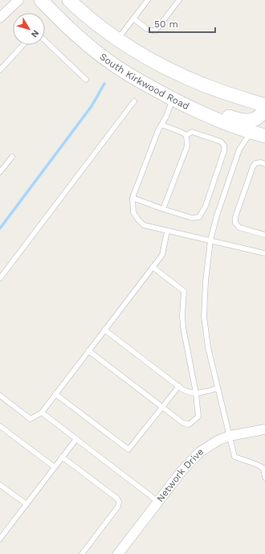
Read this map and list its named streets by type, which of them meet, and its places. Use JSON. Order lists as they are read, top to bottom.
{
  "streets": {
    "main road": ["South Kirkwood Road"],
    "street": ["Network Drive"]
  },
  "scale_bar": "50 m",
  "north": "bottom right"
}
